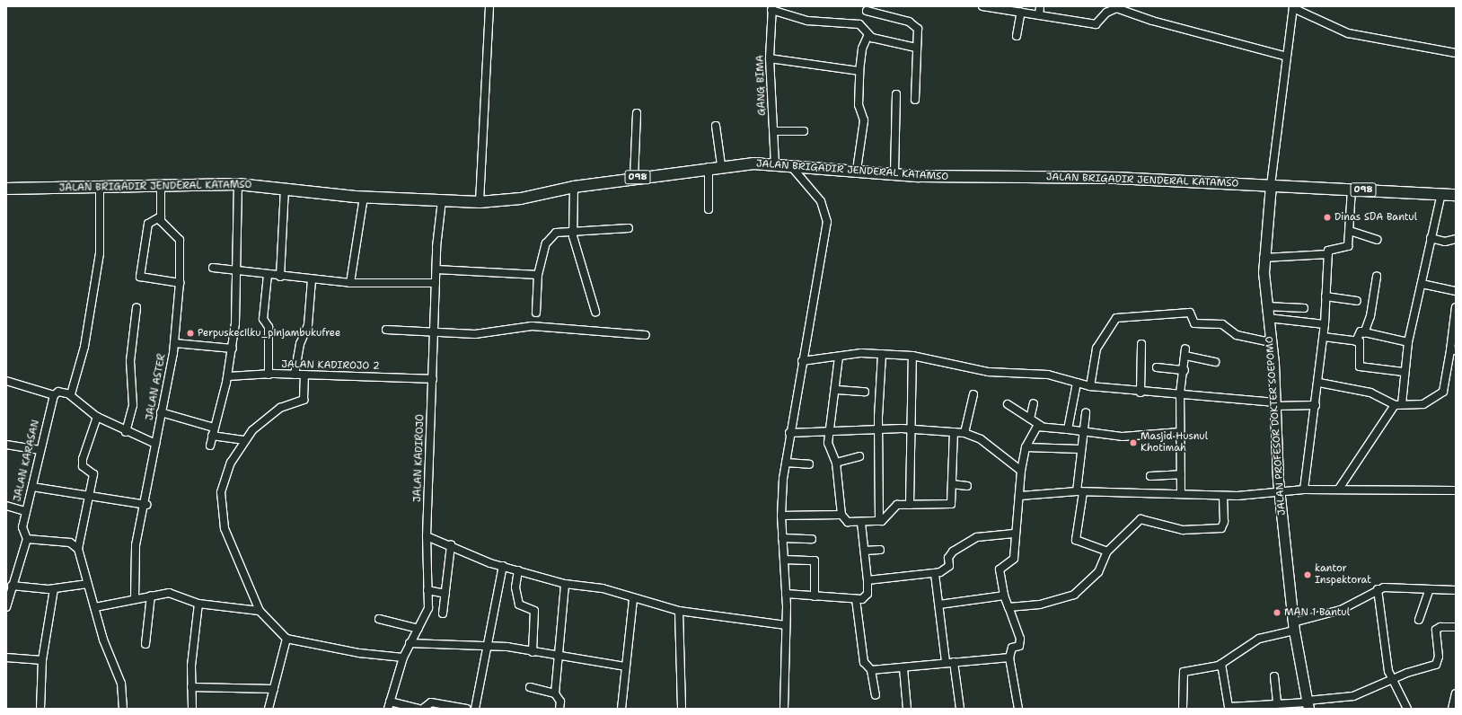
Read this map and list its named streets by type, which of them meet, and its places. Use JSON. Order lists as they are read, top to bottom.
{
  "streets": {
    "main road": ["JALAN BRIGADIR JENDERAL KATAMSO", "098", "JALAN PROFESOR DOKTER SOEPOMO"],
    "street": [
      "GANG BIMA",
      "JALAN KADIROJO 2",
      "JALAN ASTER",
      "JALAN KADIROJO",
      "JALAN KARASAN"
    ]
  },
  "crossings": [
    ["GANG BIMA", "JALAN BRIGADIR JENDERAL KATAMSO"],
    ["JALAN BRIGADIR JENDERAL KATAMSO", "098"],
    ["JALAN BRIGADIR JENDERAL KATAMSO", "JALAN PROFESOR DOKTER SOEPOMO"],
    ["JALAN BRIGADIR JENDERAL KATAMSO", "JALAN KADIROJO"],
    ["098", "JALAN PROFESOR DOKTER SOEPOMO"],
    ["JALAN KADIROJO 2", "JALAN KADIROJO"]
  ],
  "places": [
    "Dinas SDA Bantul",
    "Perpuskecilku_pinjambukufree",
    "Masjid Husnul Khotimah",
    "kantor Inspektorat",
    "MAN 1 Bantul"
  ]
}
